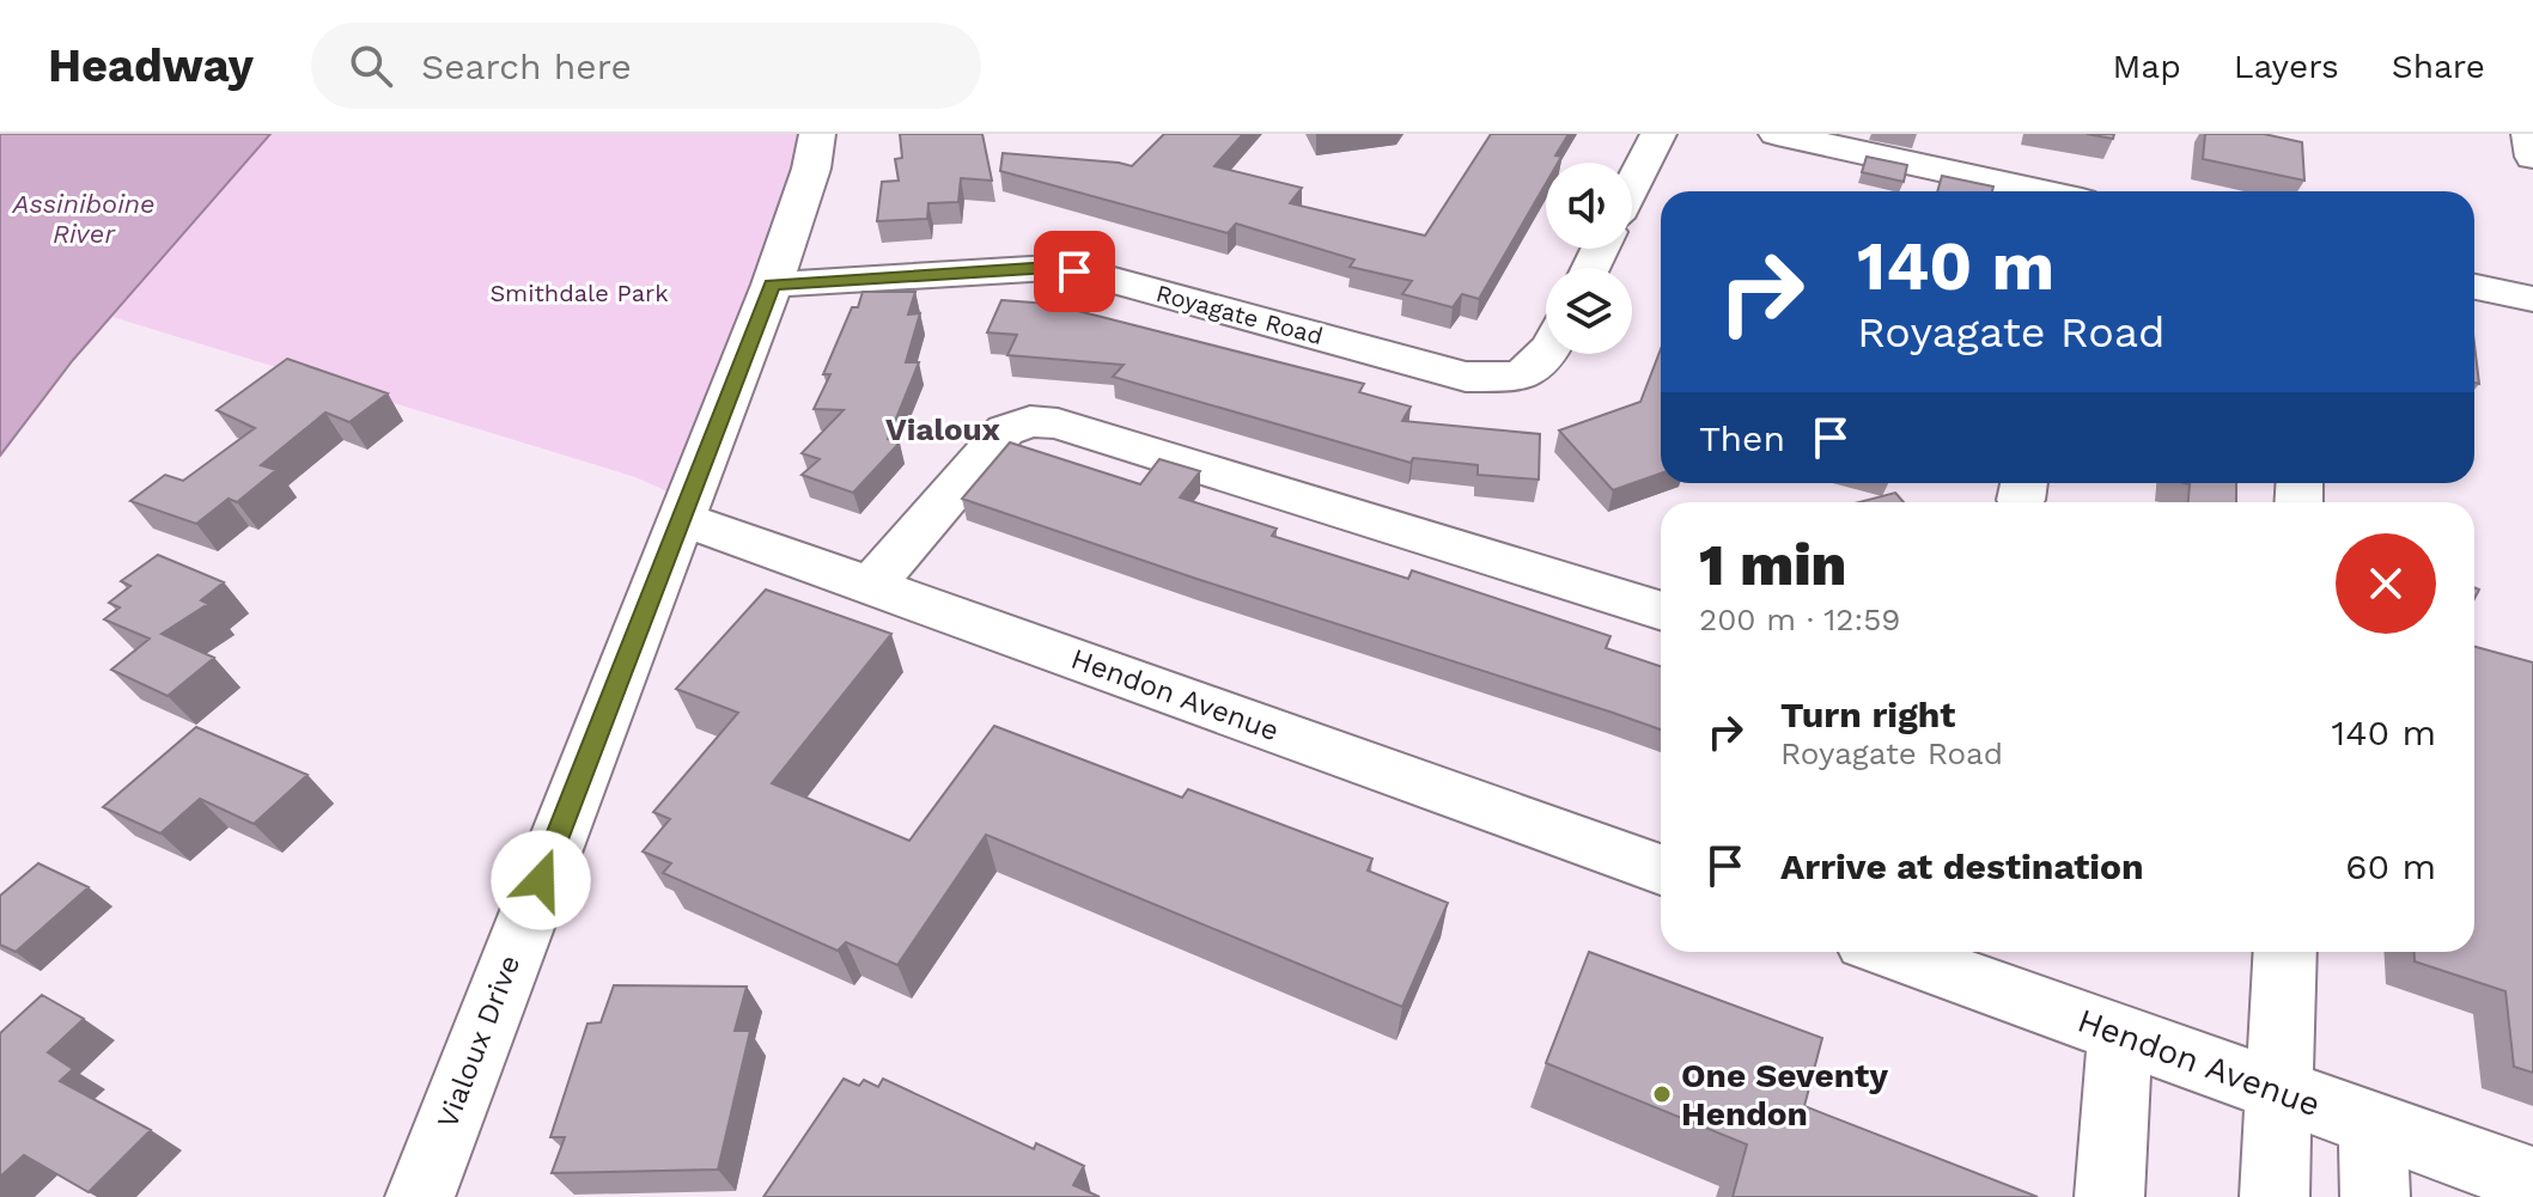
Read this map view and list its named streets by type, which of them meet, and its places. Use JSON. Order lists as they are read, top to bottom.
{
  "streets": {
    "street": ["Royagate Road", "Hendon Avenue", "Vialoux Drive"]
  },
  "crossings": [
    ["Royagate Road", "Vialoux Drive"],
    ["Hendon Avenue", "Vialoux Drive"]
  ],
  "districts": ["Vialoux"],
  "water": ["Assiniboine River"],
  "parks": ["Smithdale Park"],
  "places": ["One Seventy Hendon"],
  "page": {
    "header": "Headway",
    "search": "Search here",
    "nav": ["Map", "Layers", "Share"],
    "turn": ["140 m", "Royagate Road"],
    "then": "Then",
    "heading": ["1 min", "200 m · 12:59"],
    "list": [
      {
        "name": "Turn right",
        "note": "Royagate Road",
        "value": "140 m"
      },
      {
        "name": "Arrive at destination",
        "value": "60 m"
      }
    ]
  }
}
